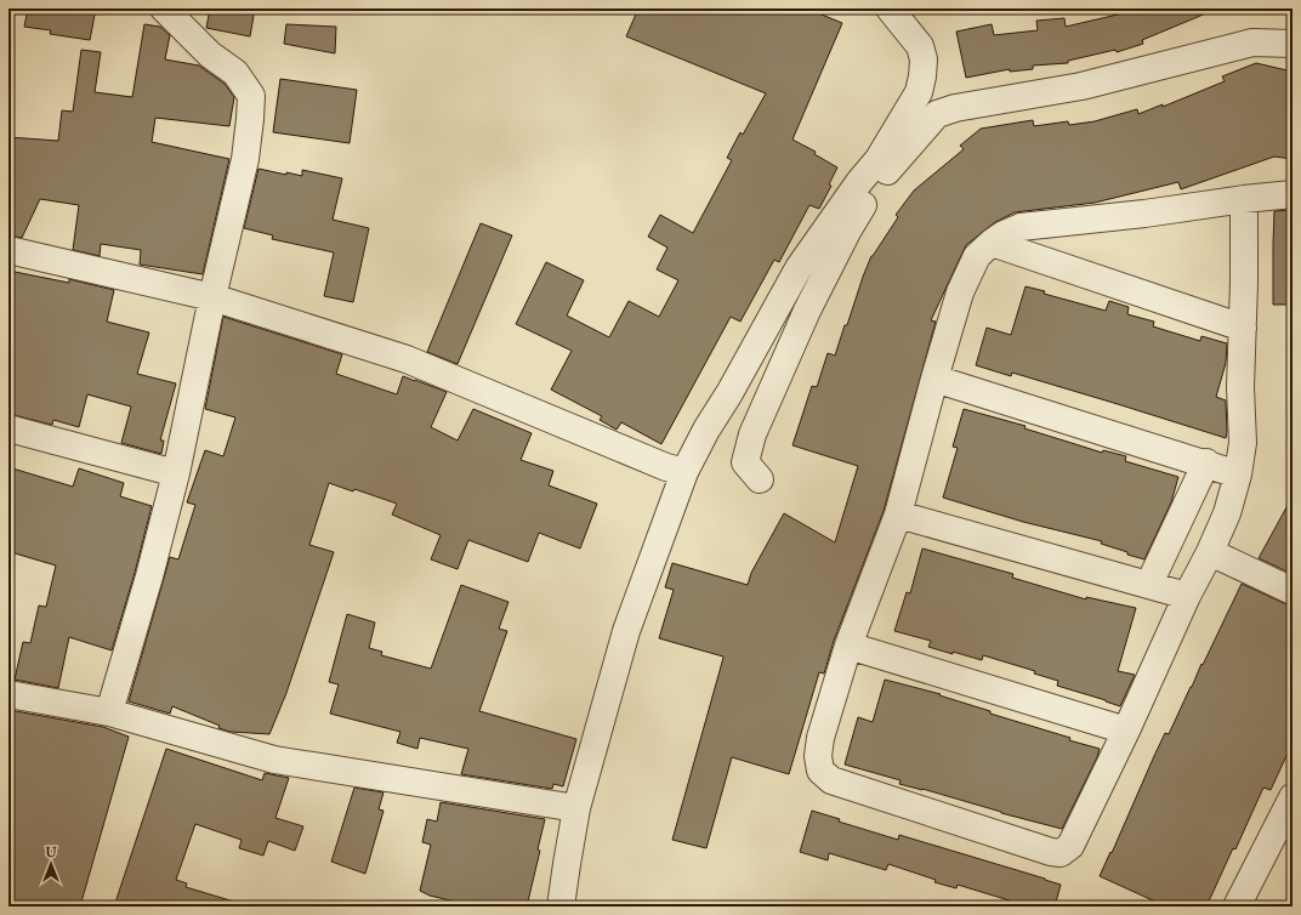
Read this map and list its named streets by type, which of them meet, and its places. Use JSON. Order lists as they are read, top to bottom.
{
  "north": "top"
}
